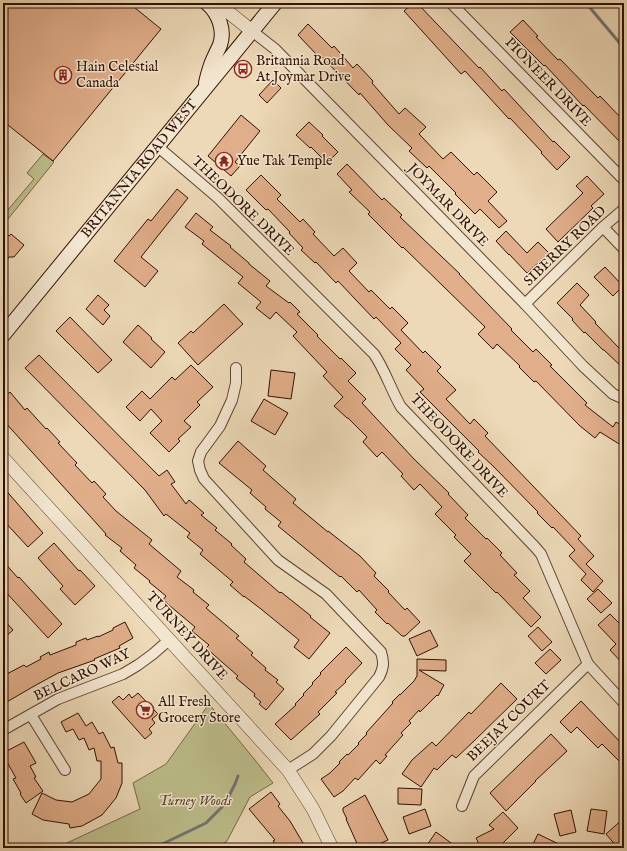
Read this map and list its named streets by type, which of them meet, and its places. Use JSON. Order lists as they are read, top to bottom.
{
  "streets": {
    "main road": ["BRITANNIA ROAD WEST"],
    "street": [
      "PIONEER DRIVE",
      "JOYMAR DRIVE",
      "THEODORE DRIVE",
      "SIBERRY ROAD",
      "TURNEY DRIVE",
      "BELCARO WAY",
      "BEEJAY COURT"
    ]
  },
  "crossings": [
    ["BRITANNIA ROAD WEST", "JOYMAR DRIVE"],
    ["BRITANNIA ROAD WEST", "THEODORE DRIVE"],
    ["JOYMAR DRIVE", "SIBERRY ROAD"],
    ["THEODORE DRIVE", "BEEJAY COURT"],
    ["TURNEY DRIVE", "BELCARO WAY"]
  ],
  "parks": ["Turney Woods"],
  "places": {
    "bus stop": ["Britannia Road At Joymar Drive"],
    "building": ["Hain Celestial Canada"],
    "temple": ["Yue Tak Temple"],
    "supermarket": ["All Fresh Grocery Store"]
  }
}
